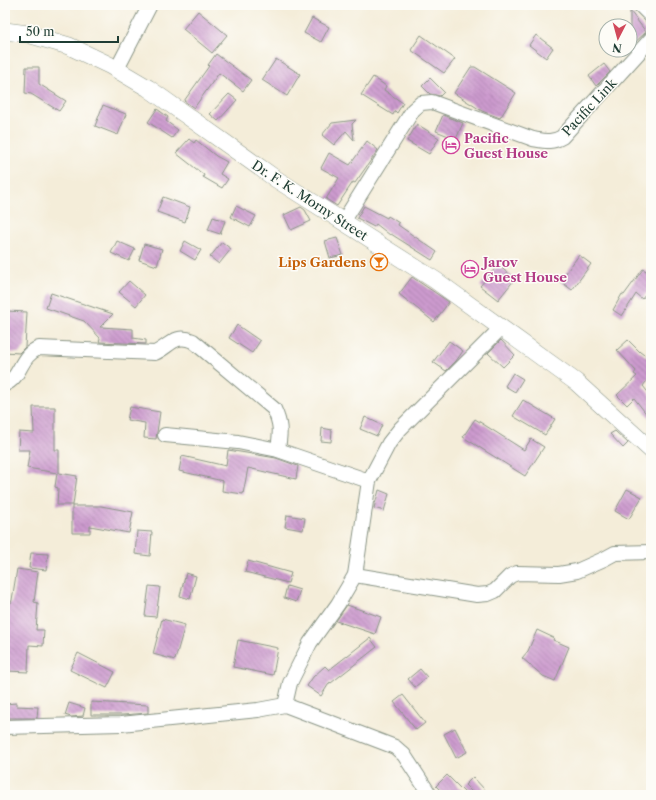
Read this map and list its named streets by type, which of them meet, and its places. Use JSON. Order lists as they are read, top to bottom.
{
  "streets": {
    "street": ["Pacific Link", "Dr. F. K. Morny Street"]
  },
  "crossings": [
    ["Pacific Link", "Dr. F. K. Morny Street"]
  ],
  "places": {
    "hotel": ["Pacific Guest House", "Jarov Guest House"],
    "bar": ["Lips Gardens"]
  },
  "scale_bar": "50 m",
  "north": "bottom"
}
